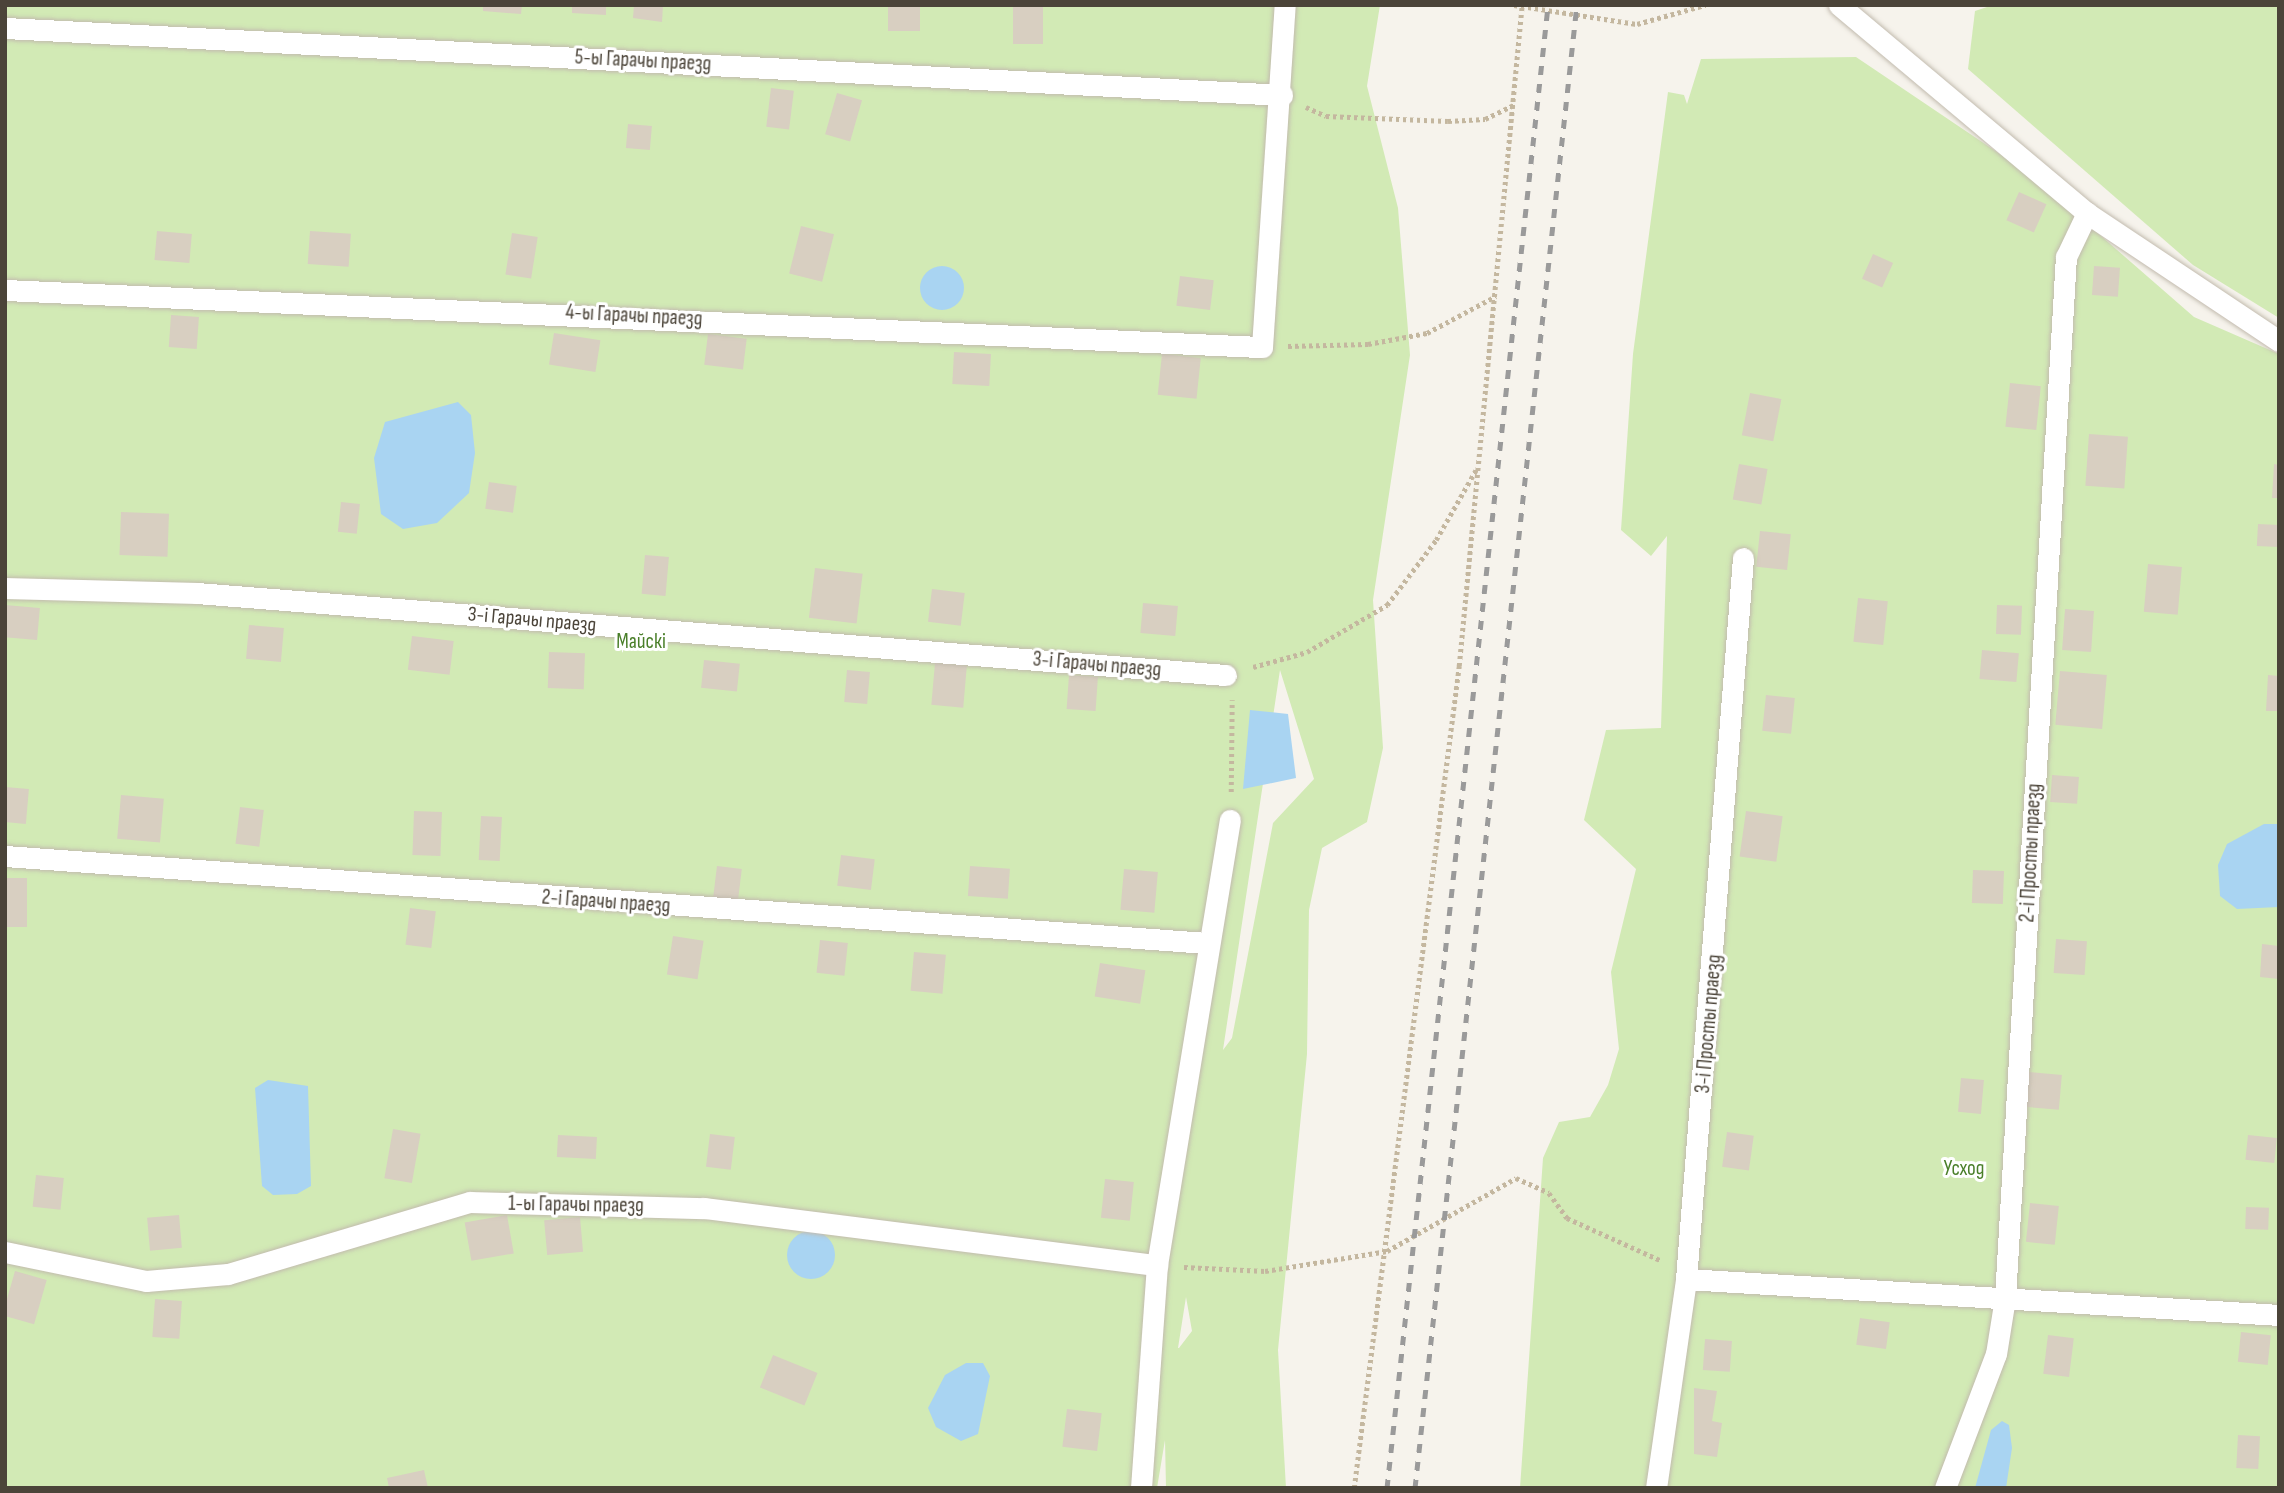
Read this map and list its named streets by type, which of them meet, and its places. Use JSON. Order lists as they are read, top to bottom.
{
  "streets": {
    "lane": [
      "5-ы Гарачы праезд",
      "4-ы Гарачы праезд",
      "3-і Гарачы праезд",
      "2-і Просты праезд",
      "2-і Гарачы праезд",
      "3-і Просты праезд",
      "1-ы Гарачы праезд"
    ]
  },
  "parks": ["Майскі", "Усход"]
}
